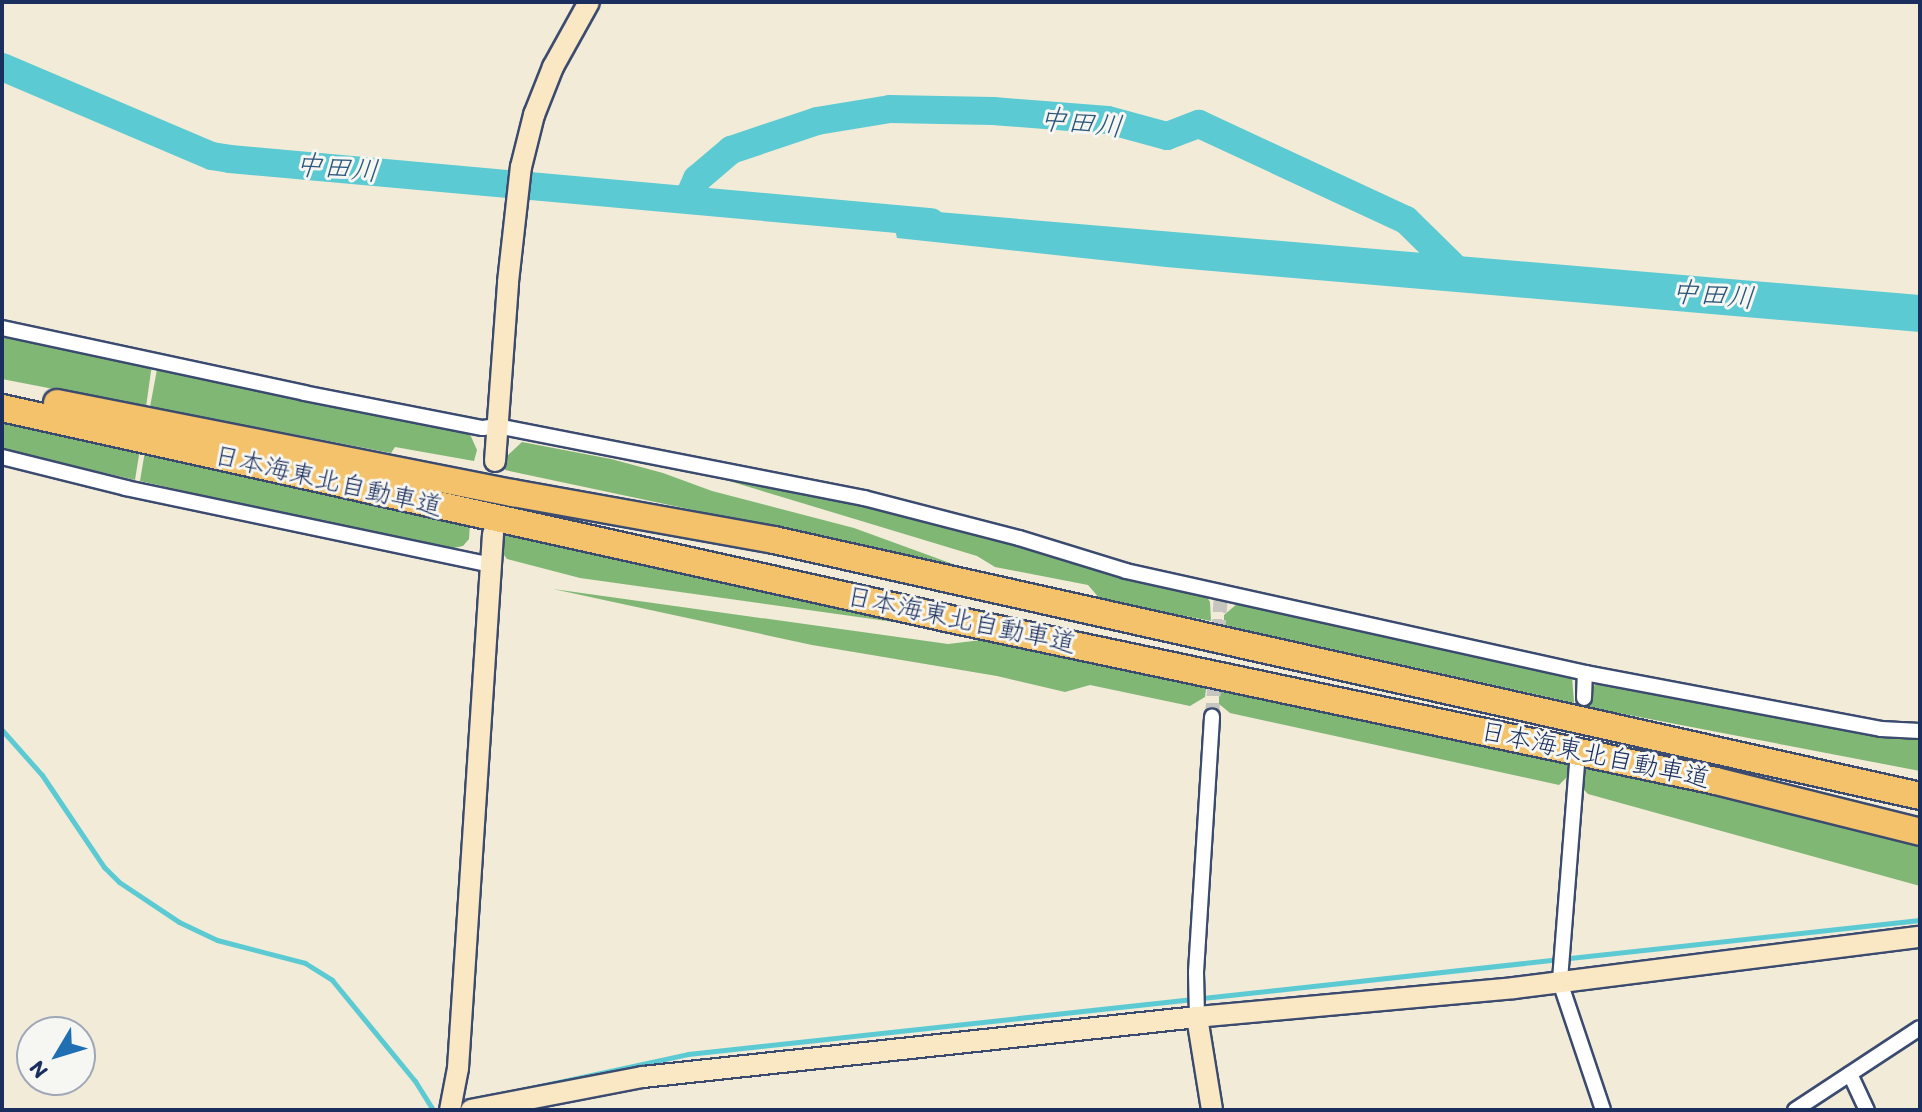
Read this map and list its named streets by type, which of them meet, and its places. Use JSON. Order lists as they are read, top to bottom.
{
  "streets": {
    "highway": ["日本海東北自動車道"]
  },
  "water": ["中田川"],
  "north": "bottom left"
}
